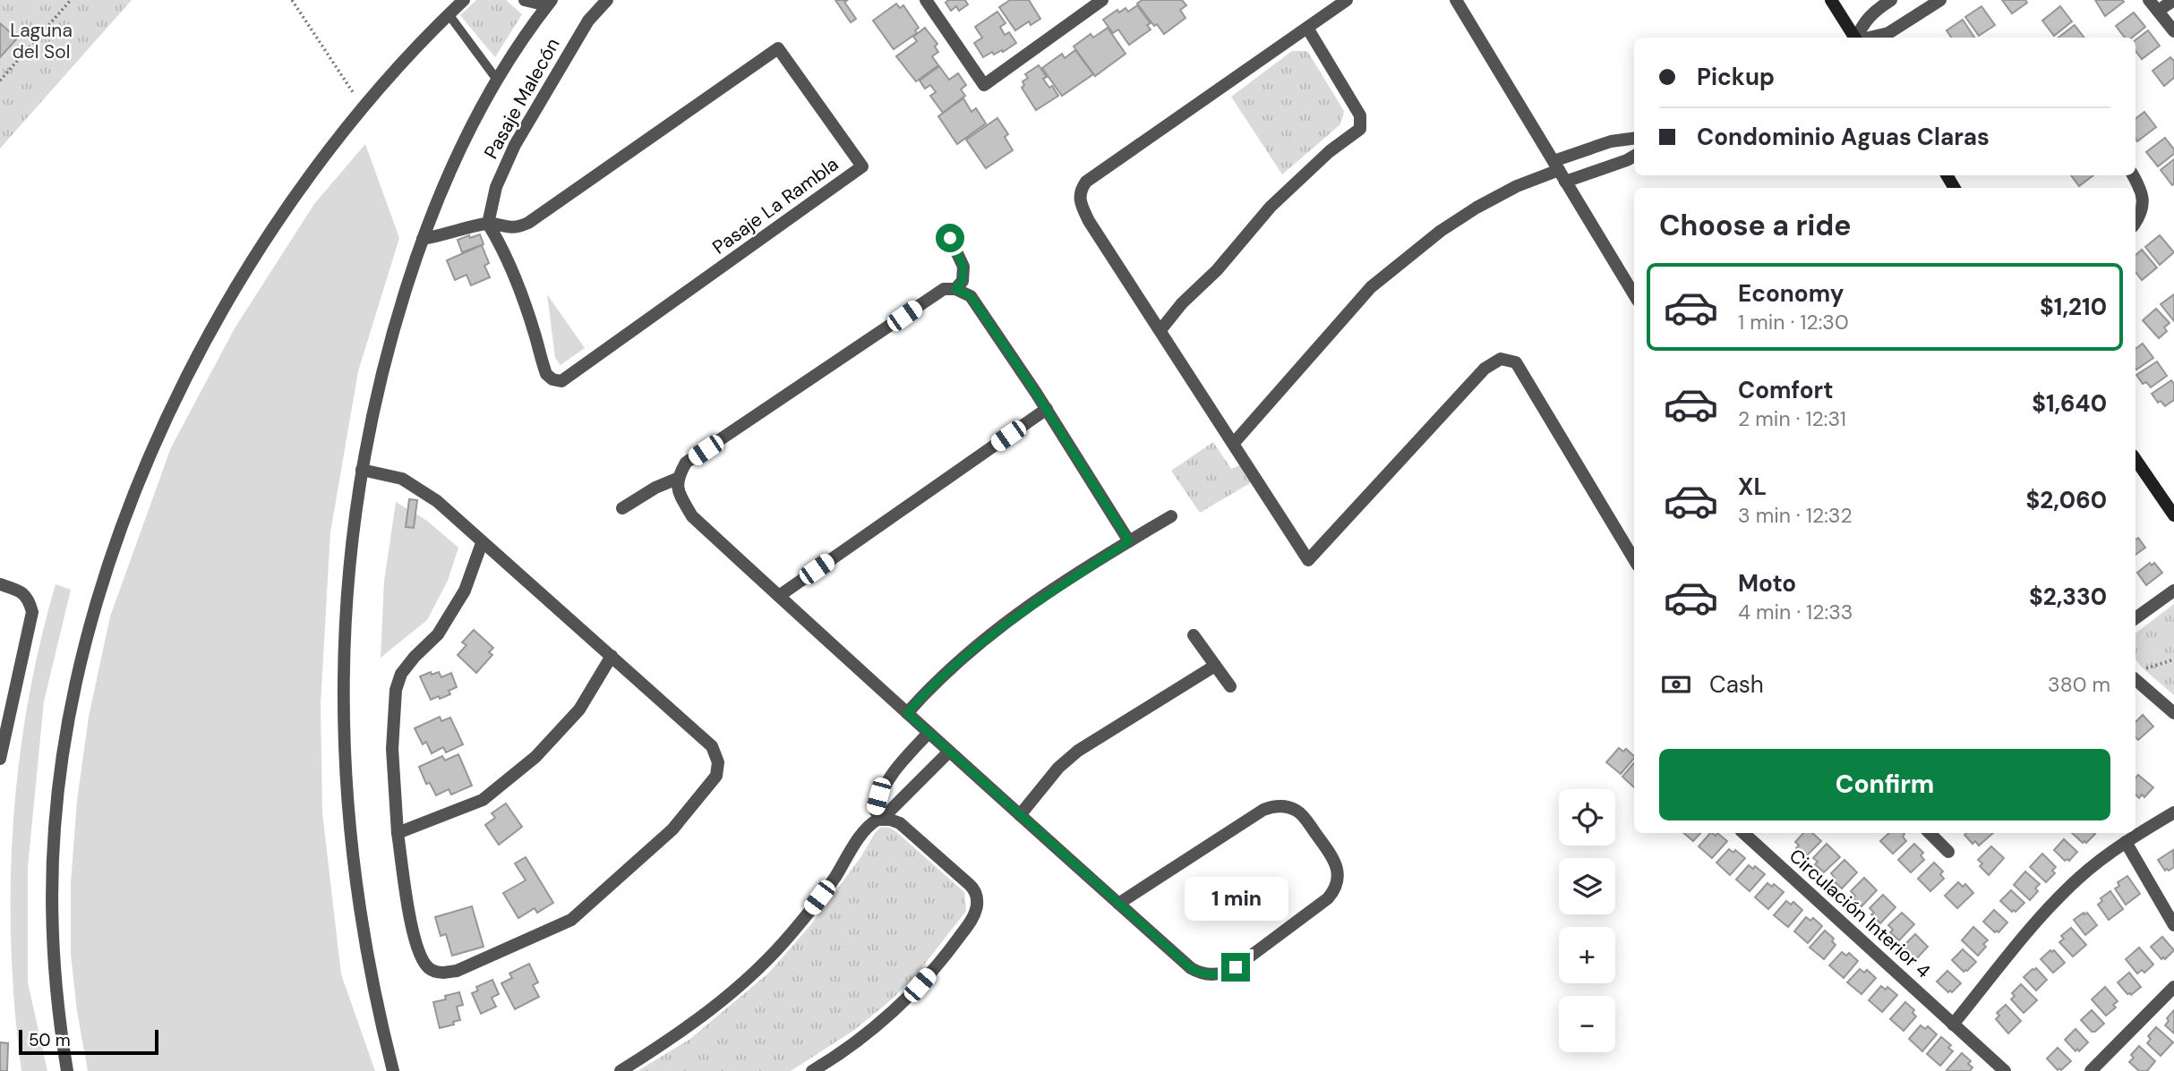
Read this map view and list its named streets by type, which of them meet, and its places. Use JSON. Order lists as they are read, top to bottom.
{
  "streets": {
    "street": ["Pasaje Malecón", "Pasaje La Rambla", "Circulación Interior 4"]
  },
  "crossings": [
    ["Pasaje Malecón", "Pasaje La Rambla"]
  ],
  "parks": ["Laguna del Sol"],
  "scale_bar": "50 m",
  "page": {
    "banner": ["Pickup", "Condominio Aguas Claras"],
    "heading": "Choose a ride",
    "list": [
      {
        "name": "Economy",
        "note": "1 min · 12:30",
        "value": "$1,210"
      },
      {
        "name": "Comfort",
        "note": "2 min · 12:31",
        "value": "$1,640"
      },
      {
        "name": "XL",
        "note": "3 min · 12:32",
        "value": "$2,060"
      },
      {
        "name": "Moto",
        "note": "4 min · 12:33",
        "value": "$2,330"
      }
    ],
    "pay": ["Cash", "380 m"],
    "buttons": "Confirm",
    "map_buttons": ["+", "−"],
    "bubble": "1 min",
    "scale": "50 m"
  }
}
